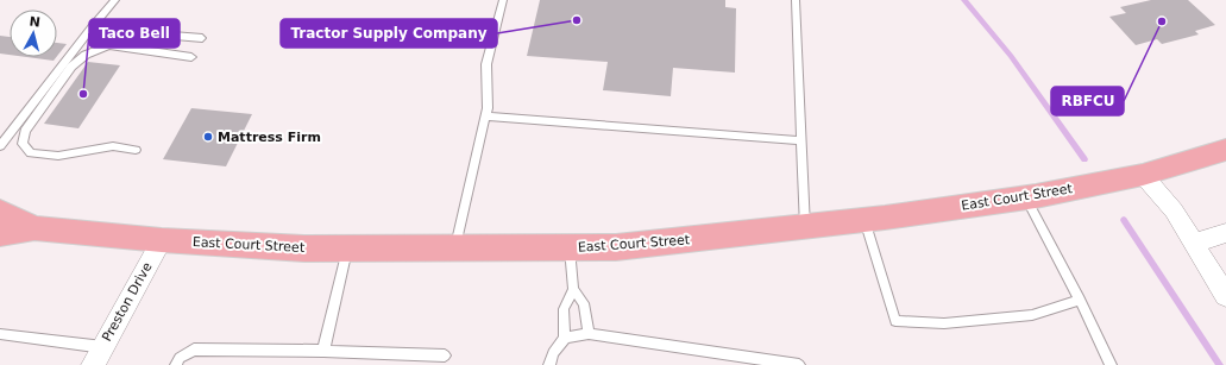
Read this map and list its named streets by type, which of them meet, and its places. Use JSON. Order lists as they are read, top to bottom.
{
  "streets": {
    "main road": ["East Court Street"],
    "street": ["Preston Drive"]
  },
  "crossings": [
    ["East Court Street", "Preston Drive"]
  ],
  "places": [
    "Tractor Supply Company",
    "RBFCU",
    "Taco Bell",
    "Mattress Firm"
  ],
  "north": "top"
}
